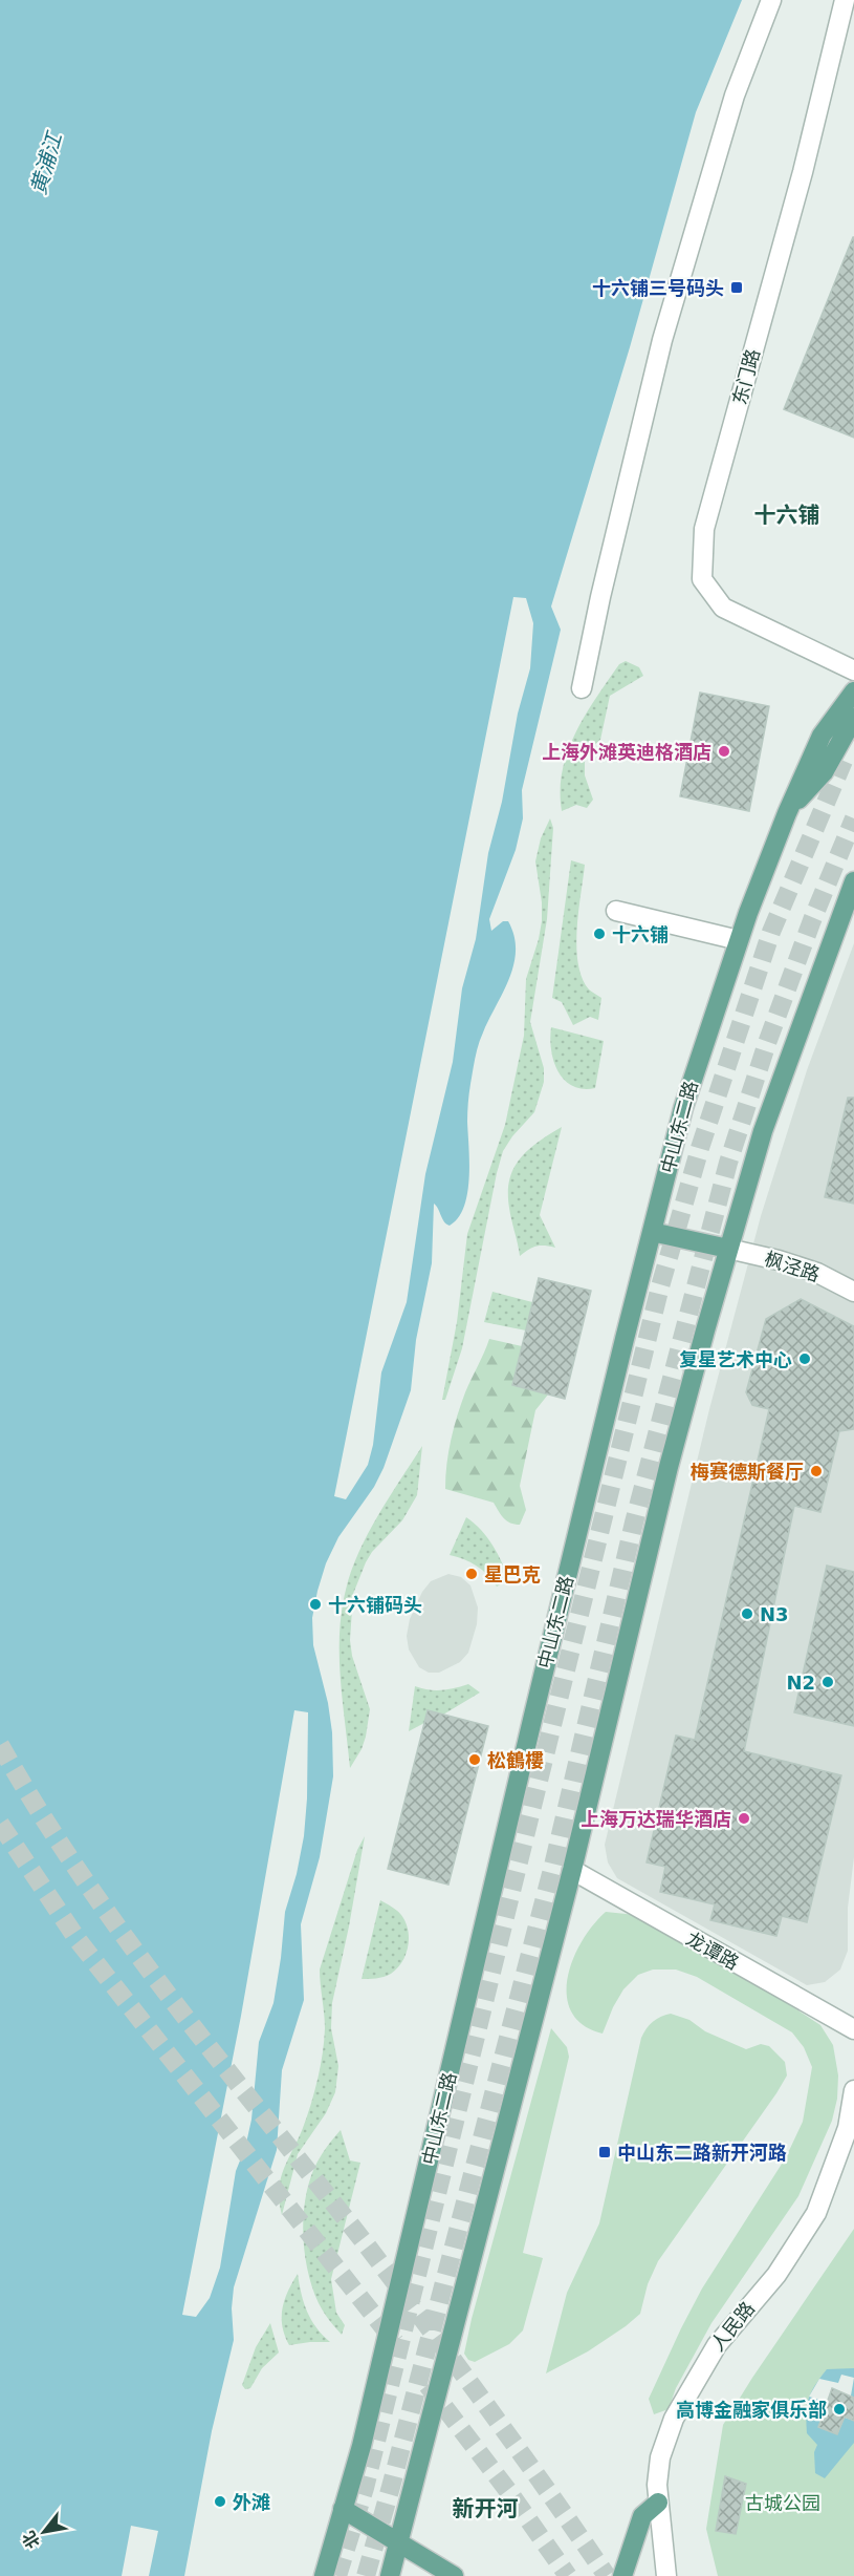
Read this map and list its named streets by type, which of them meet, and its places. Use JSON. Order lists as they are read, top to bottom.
{
  "streets": {
    "main road": ["中山东二路"],
    "street": [
      "东门路",
      "枫泾路",
      "龙谭路",
      "人民路"
    ]
  },
  "districts": ["十六铺", "新开河"],
  "water": ["黄浦江"],
  "parks": ["古城公园"],
  "places": {
    "transit": ["十六铺三号码头", "中山东二路新开河路"],
    "other": [
      "上海外滩英迪格酒店",
      "十六铺",
      "复星艺术中心",
      "梅赛德斯餐厅",
      "星巴克",
      "十六铺码头",
      "N3",
      "N2",
      "松鶴樓",
      "上海万达瑞华酒店",
      "高博金融家俱乐部",
      "外滩"
    ]
  },
  "north": "bottom left"
}
